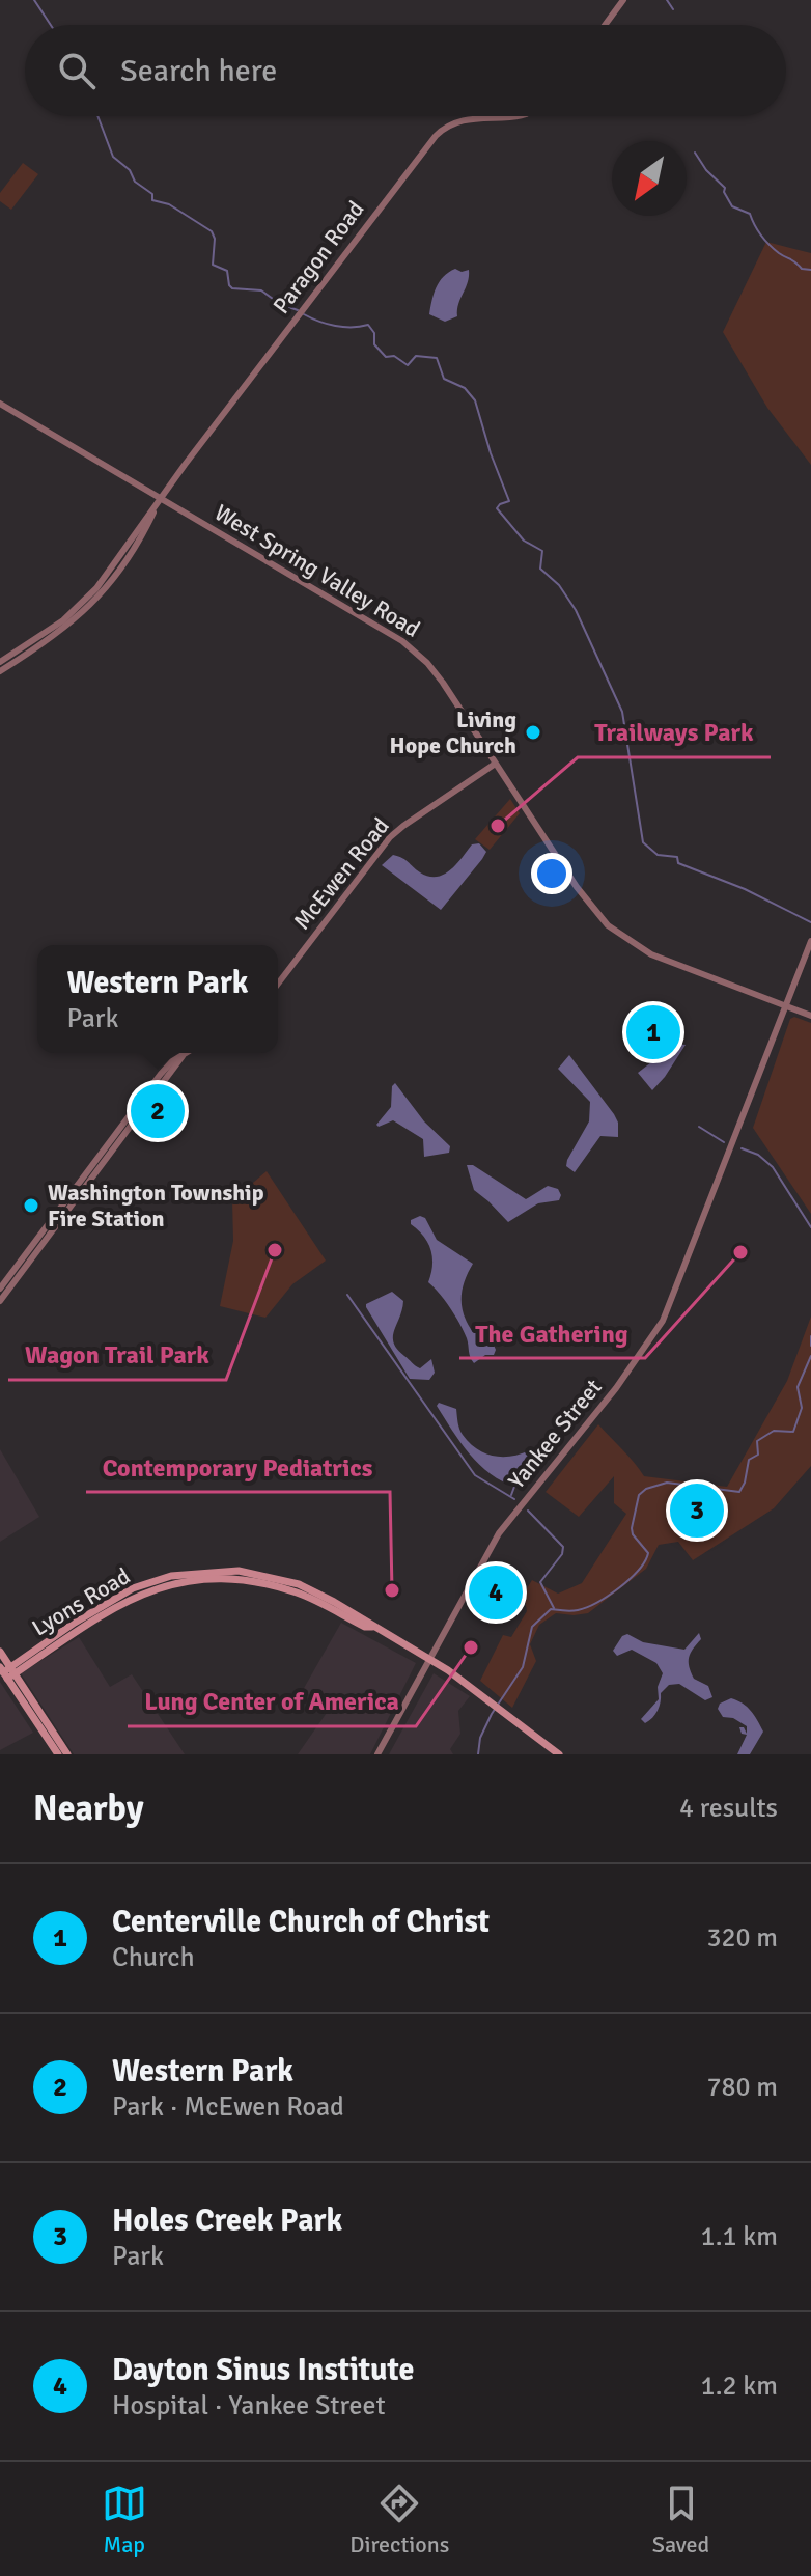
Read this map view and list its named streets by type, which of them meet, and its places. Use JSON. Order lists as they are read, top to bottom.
{
  "streets": {
    "main road": ["Lyons Road"],
    "street": [
      "Paragon Road",
      "West Spring Valley Road",
      "McEwen Road",
      "Yankee Street"
    ]
  },
  "crossings": [
    ["Paragon Road", "West Spring Valley Road"],
    ["West Spring Valley Road", "McEwen Road"],
    ["West Spring Valley Road", "Yankee Street"],
    ["Yankee Street", "Lyons Road"]
  ],
  "places": [
    "Living Hope Church",
    "Trailways Park",
    "Washington Township Fire Station",
    "Wagon Trail Park",
    "The Gathering",
    "Contemporary Pediatrics",
    "Lung Center of America"
  ],
  "north": "bottom left",
  "page": {
    "search": "Search here",
    "popup": ["Western Park", "Park"],
    "pins": [
      "1",
      "2",
      "3",
      "4"
    ],
    "heading": ["Nearby", "4 results"],
    "list": [
      {
        "mark": "1",
        "name": "Centerville Church of Christ",
        "note": "Church",
        "value": "320 m"
      },
      {
        "mark": "2",
        "name": "Western Park",
        "note": "Park · McEwen Road",
        "value": "780 m"
      },
      {
        "mark": "3",
        "name": "Holes Creek Park",
        "note": "Park",
        "value": "1.1 km"
      },
      {
        "mark": "4",
        "name": "Dayton Sinus Institute",
        "note": "Hospital · Yankee Street",
        "value": "1.2 km"
      }
    ],
    "nav": ["Map", "Directions", "Saved"]
  }
}
